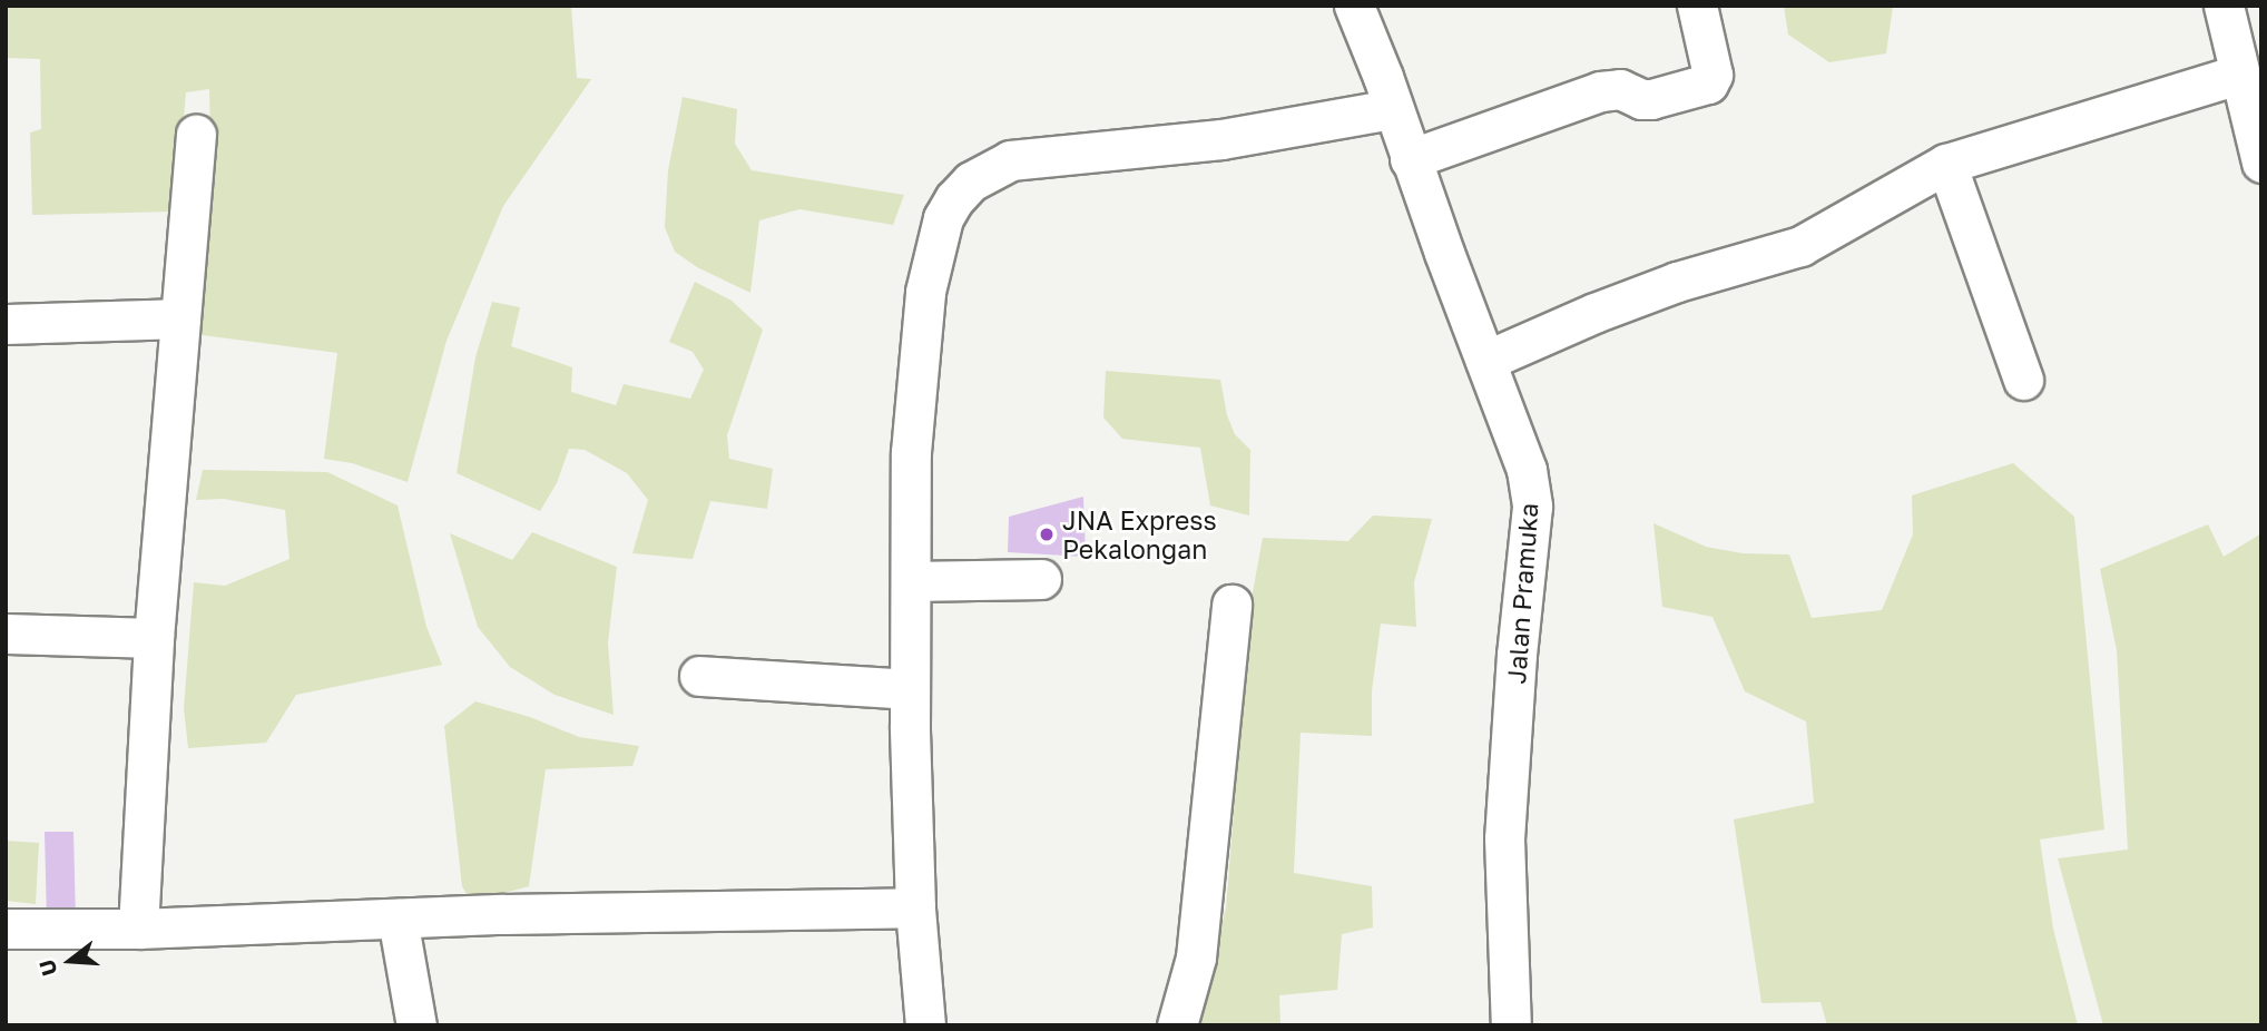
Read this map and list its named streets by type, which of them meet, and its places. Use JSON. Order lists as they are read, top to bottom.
{
  "streets": {
    "street": ["Jalan Pramuka"]
  },
  "places": ["JNA Express Pekalongan"],
  "north": "left"
}
